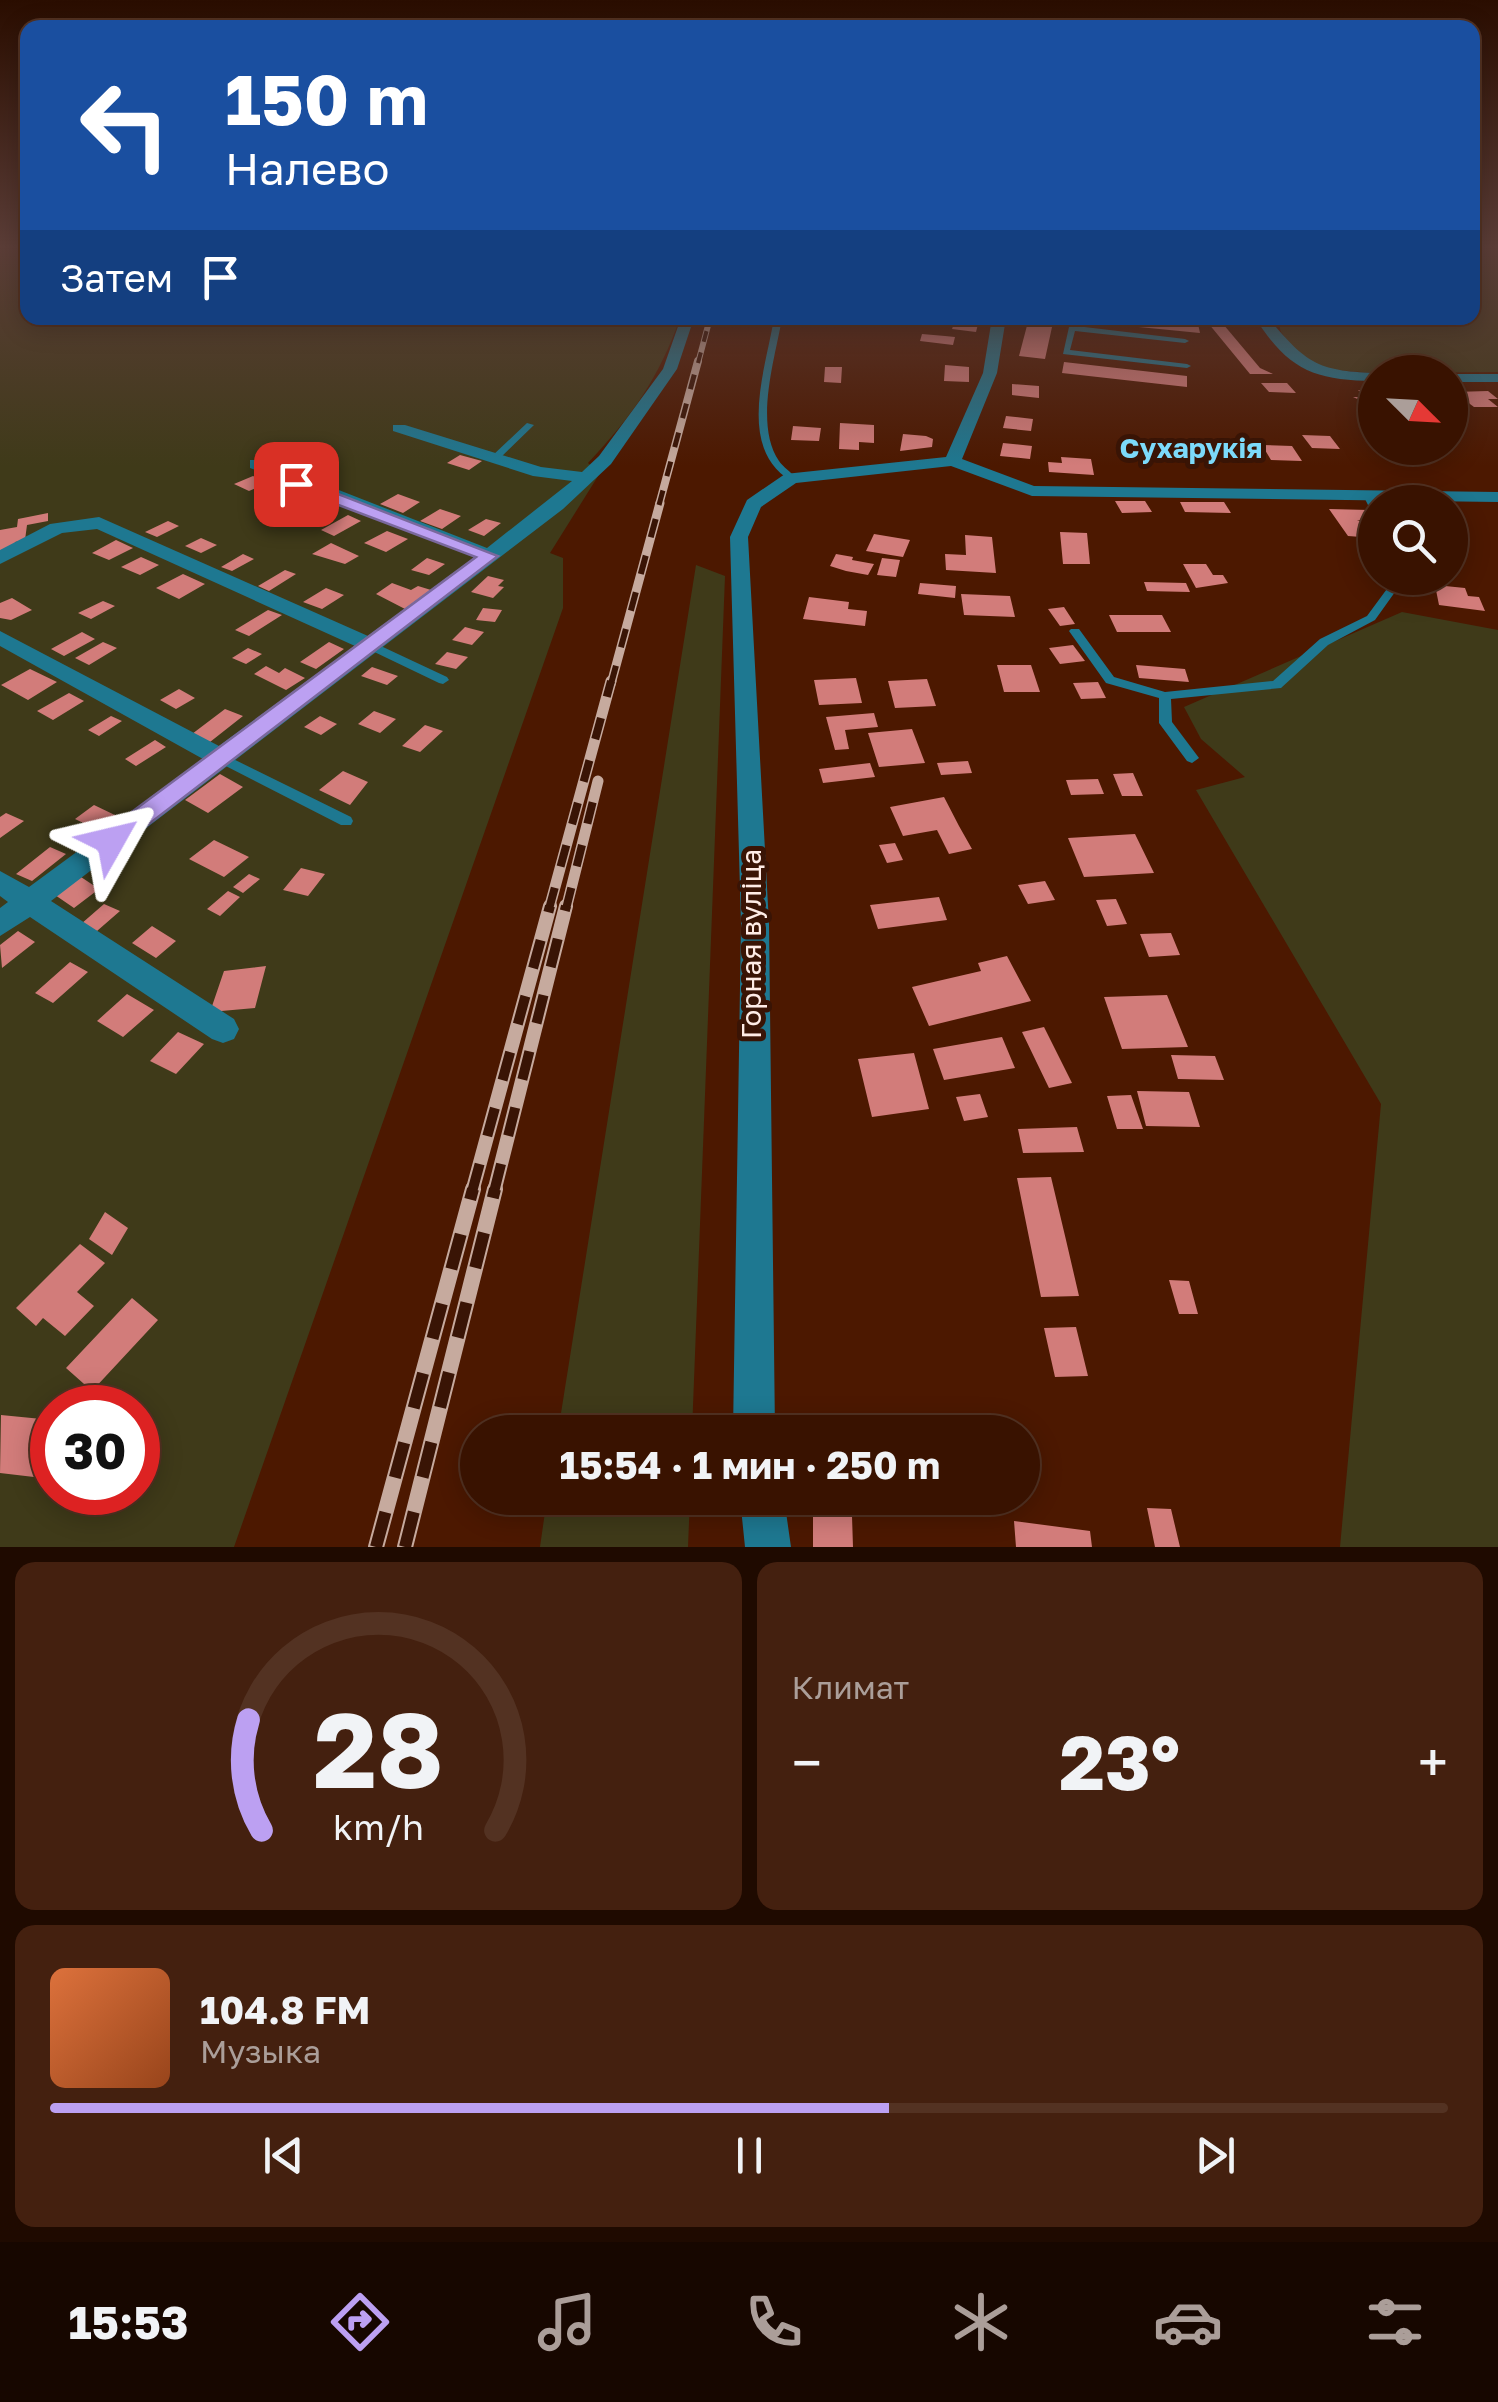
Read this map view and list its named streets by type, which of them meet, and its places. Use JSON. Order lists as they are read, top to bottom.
{
  "streets": {
    "street": ["Горная вуліца"]
  },
  "districts": ["Сухарукія"],
  "north": "bottom right",
  "page": {
    "turn": ["150 m", "Налево"],
    "then": "Затем",
    "limit": "30",
    "trip": "15:54 · 1 мин · 250 m",
    "tile": "Климат",
    "heat": ["−", "23°", "+"],
    "song": ["104.8 FM", "Музыка"],
    "tabs": "15:53",
    "gauge": ["28", "km/h"]
  }
}
